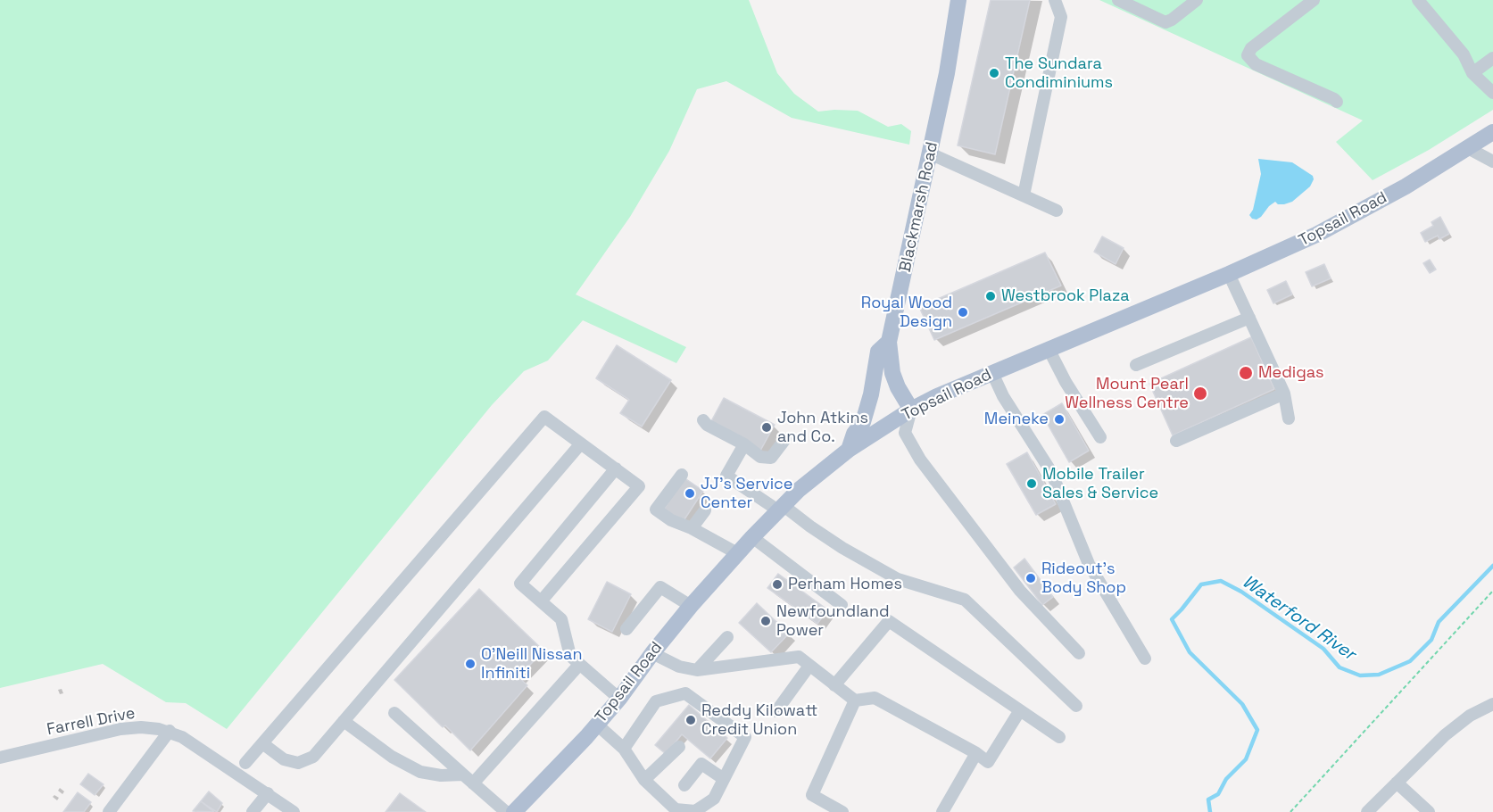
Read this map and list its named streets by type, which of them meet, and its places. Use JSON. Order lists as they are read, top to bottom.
{
  "streets": {
    "main road": ["Blackmarsh Road", "Topsail Road"],
    "street": ["Farrell Drive"]
  },
  "crossings": [
    ["Blackmarsh Road", "Topsail Road"]
  ],
  "water": ["Waterford River"],
  "places": [
    "The Sundara Condiminiums",
    "Westbrook Plaza",
    "Royal Wood Design",
    "Medigas",
    "Mount Pearl Wellness Centre",
    "Meineke",
    "John Atkins and Co.",
    "Mobile Trailer Sales & Service",
    "JJ's Service Center",
    "Rideout's Body Shop",
    "Perham Homes",
    "Newfoundland Power",
    "O'Neill Nissan Infiniti",
    "Reddy Kilowatt Credit Union"
  ]
}
